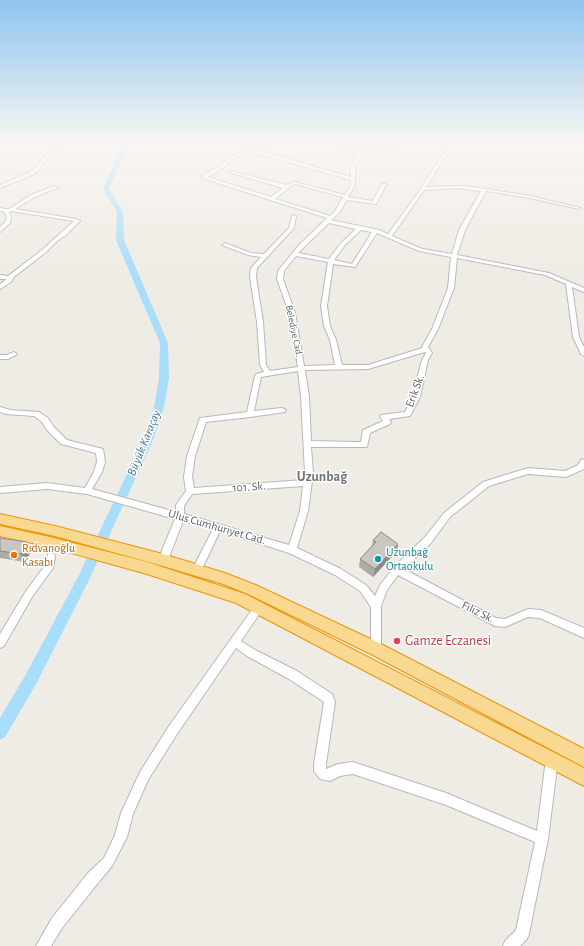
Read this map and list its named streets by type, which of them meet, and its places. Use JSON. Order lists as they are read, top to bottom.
{
  "streets": {
    "street": [
      "Belediye Cad.",
      "Erik Sk.",
      "101. Sk.",
      "Ulus Cumhuriyet Cad.",
      "Filiz Sk."
    ]
  },
  "crossings": [
    ["Belediye Cad.", "Erik Sk."],
    ["Belediye Cad.", "101. Sk."],
    ["Belediye Cad.", "Ulus Cumhuriyet Cad."]
  ],
  "districts": ["Uzunbağ"],
  "water": ["Büyük Karaçay"],
  "places": ["Rıdvanoğlu Kasabı", "Uzunbağ Ortaokulu", "Gamze Eczanesi"]
}
